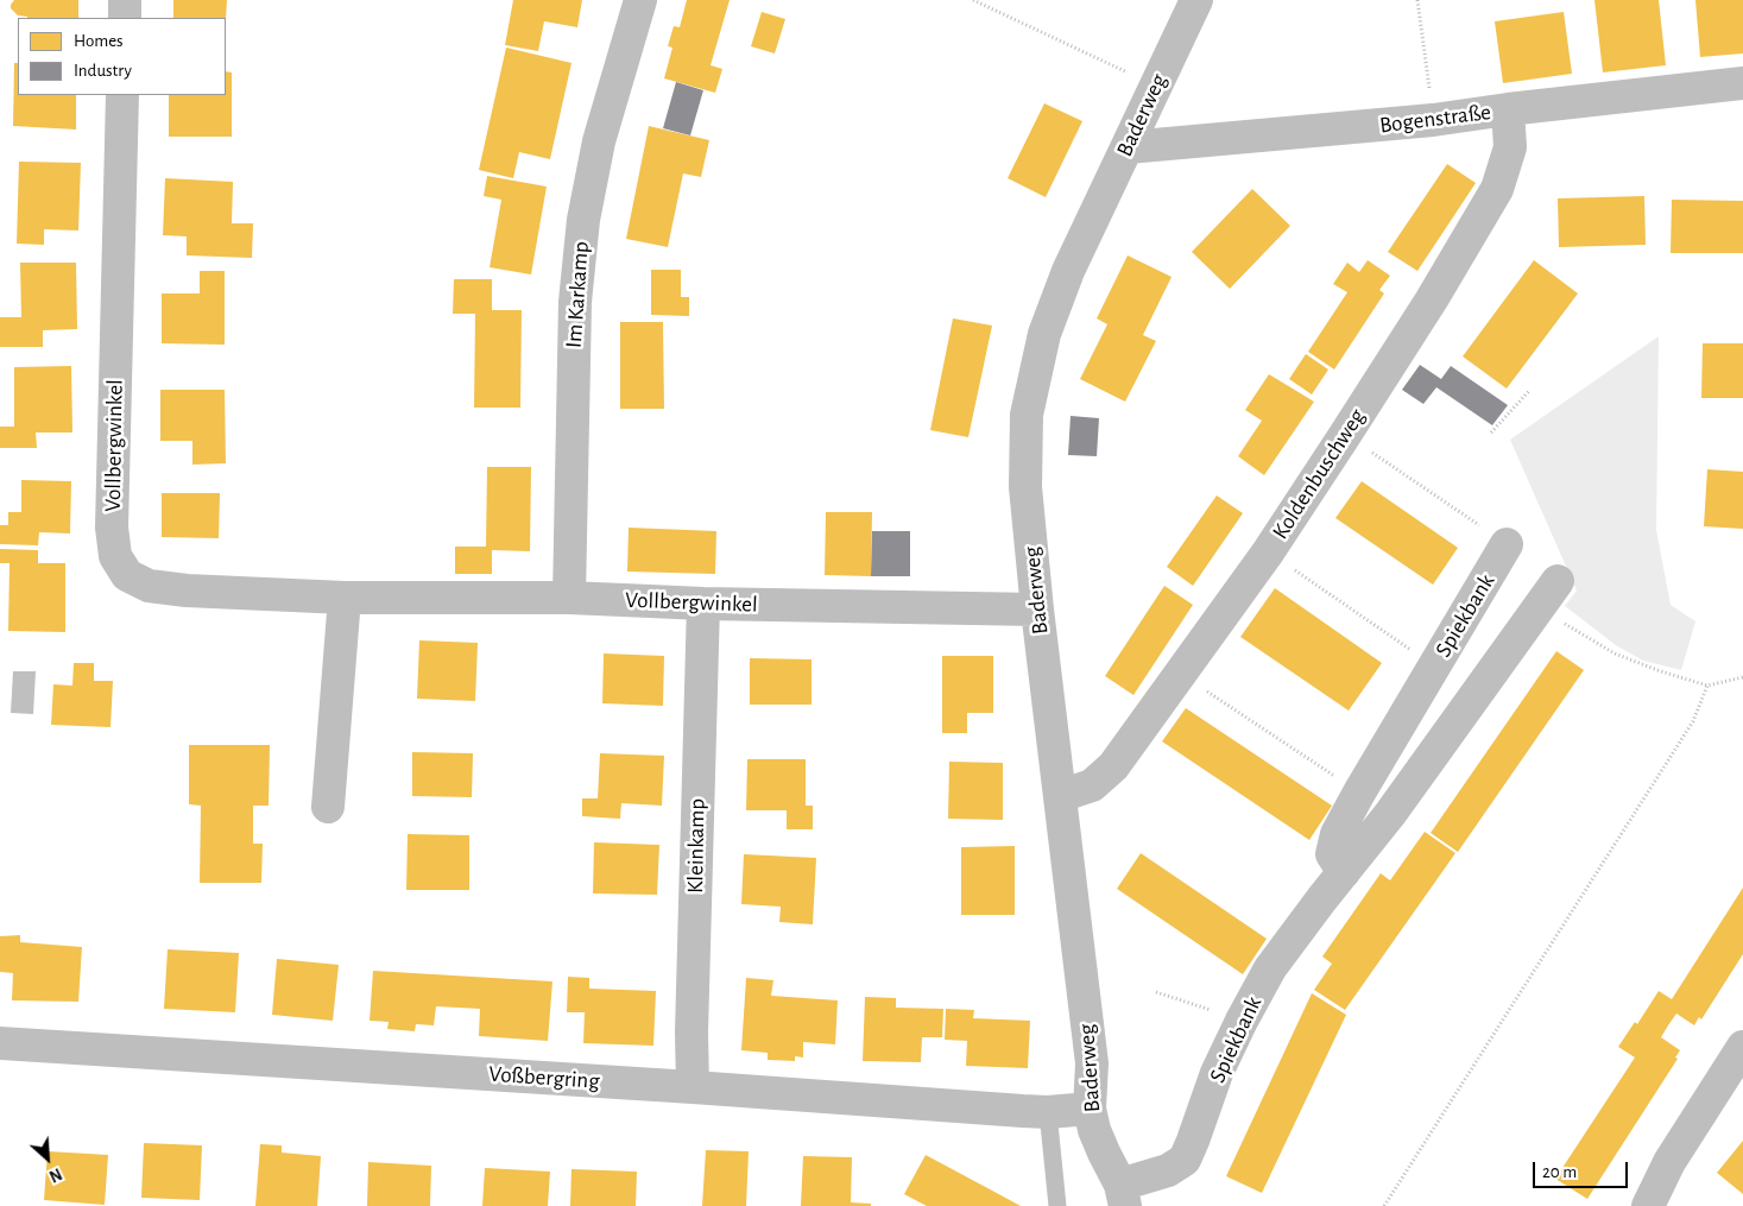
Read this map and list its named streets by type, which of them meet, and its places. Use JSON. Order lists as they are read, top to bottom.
{
  "streets": {
    "street": [
      "Baderweg",
      "Bogenstraße",
      "Im Karkamp",
      "Vollbergwinkel",
      "Koldenbuschweg",
      "Spiekbank",
      "Kleinkamp",
      "Voßbergring"
    ]
  },
  "crossings": [
    ["Baderweg", "Bogenstraße"],
    ["Baderweg", "Vollbergwinkel"],
    ["Baderweg", "Koldenbuschweg"],
    ["Baderweg", "Spiekbank"],
    ["Baderweg", "Voßbergring"],
    ["Bogenstraße", "Koldenbuschweg"],
    ["Im Karkamp", "Vollbergwinkel"],
    ["Vollbergwinkel", "Kleinkamp"],
    ["Kleinkamp", "Voßbergring"]
  ],
  "legend": ["Homes", "Industry"],
  "scale_bar": "20 m",
  "north": "bottom right"
}
